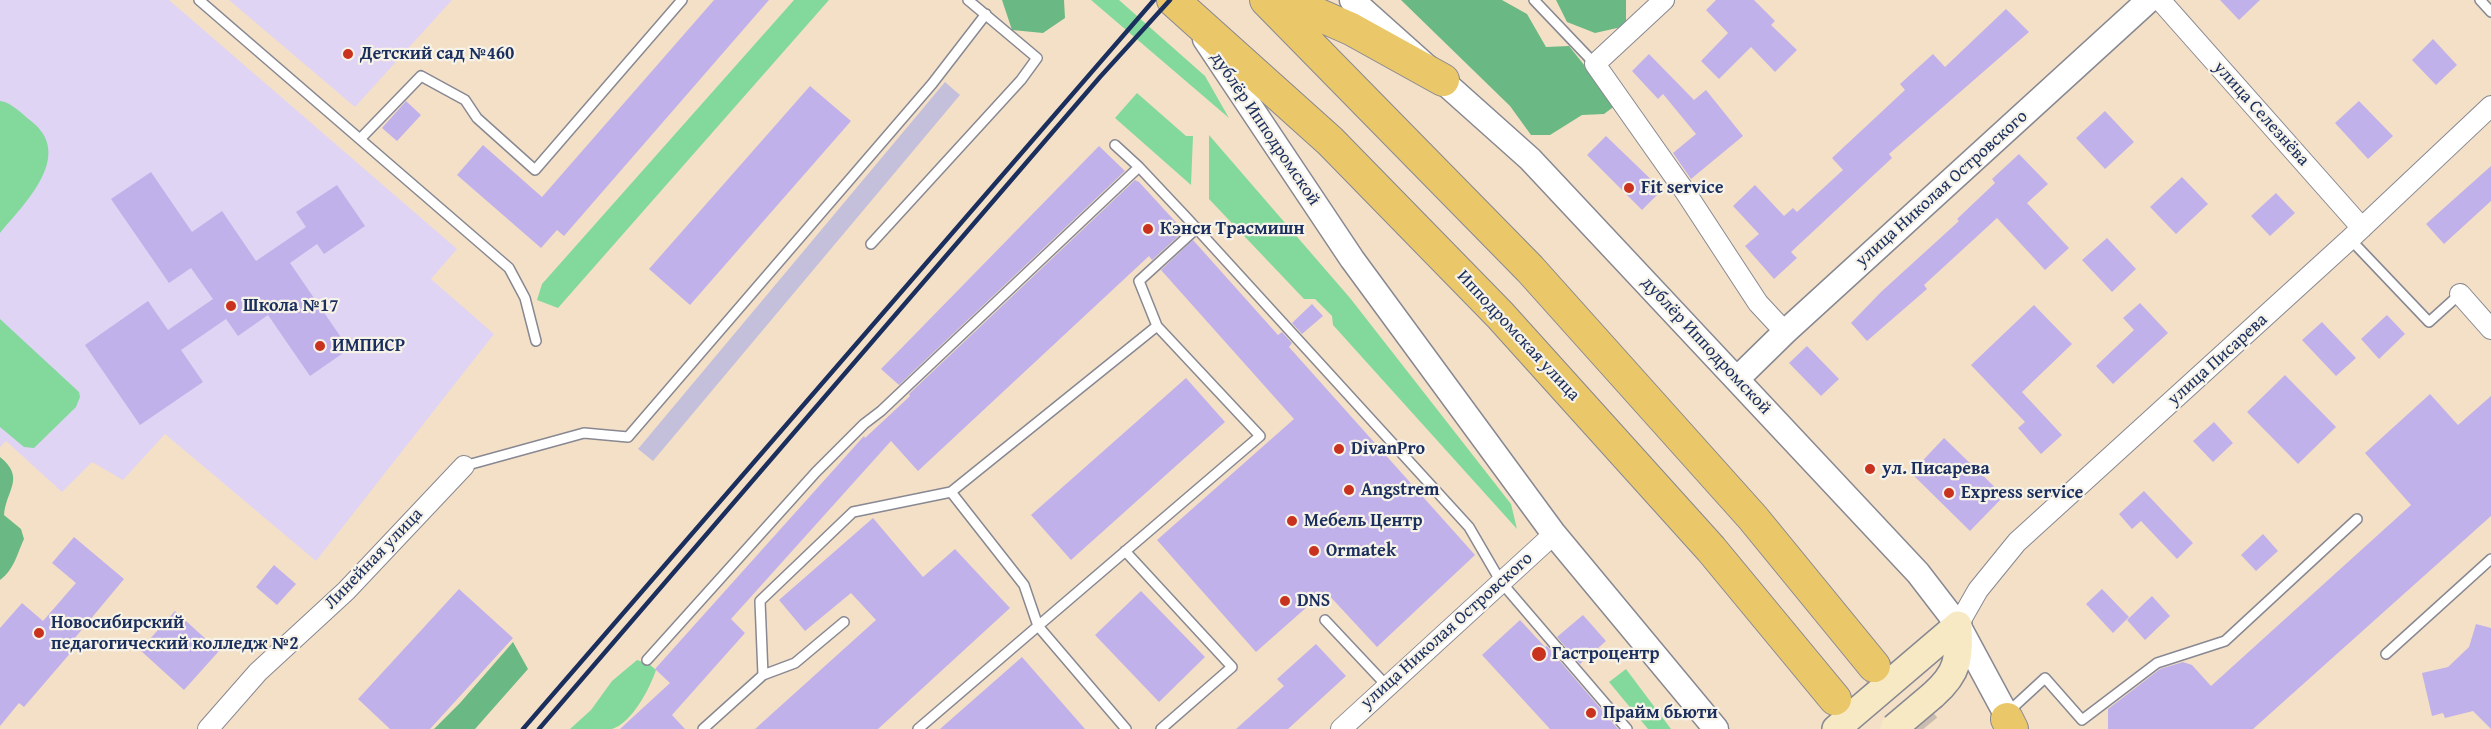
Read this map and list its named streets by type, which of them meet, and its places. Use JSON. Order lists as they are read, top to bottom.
{
  "streets": {
    "highway": ["Ипподромская улица"],
    "main road": ["улица Писарева"],
    "street": [
      "улица Селезнёва",
      "дублёр Ипподромской",
      "улица Николая Островского",
      "Линейная улица"
    ]
  },
  "crossings": [
    ["улица Селезнёва", "улица Писарева"],
    ["дублёр Ипподромской", "улица Николая Островского"],
    ["дублёр Ипподромской", "Ипподромская улица"],
    ["дублёр Ипподромской", "улица Писарева"],
    ["Ипподромская улица", "улица Писарева"]
  ],
  "places": [
    "Детский сад №460",
    "Fit service",
    "Кэнси Трасмишн",
    "Школа №17",
    "ИМПИСР",
    "DivanPro",
    "ул. Писарева",
    "Angstrem",
    "Express service",
    "Мебель Центр",
    "Ormatek",
    "DNS",
    "Новосибирский педагогический колледж №2",
    "Гастроцентр",
    "Прайм бьюти"
  ]
}
